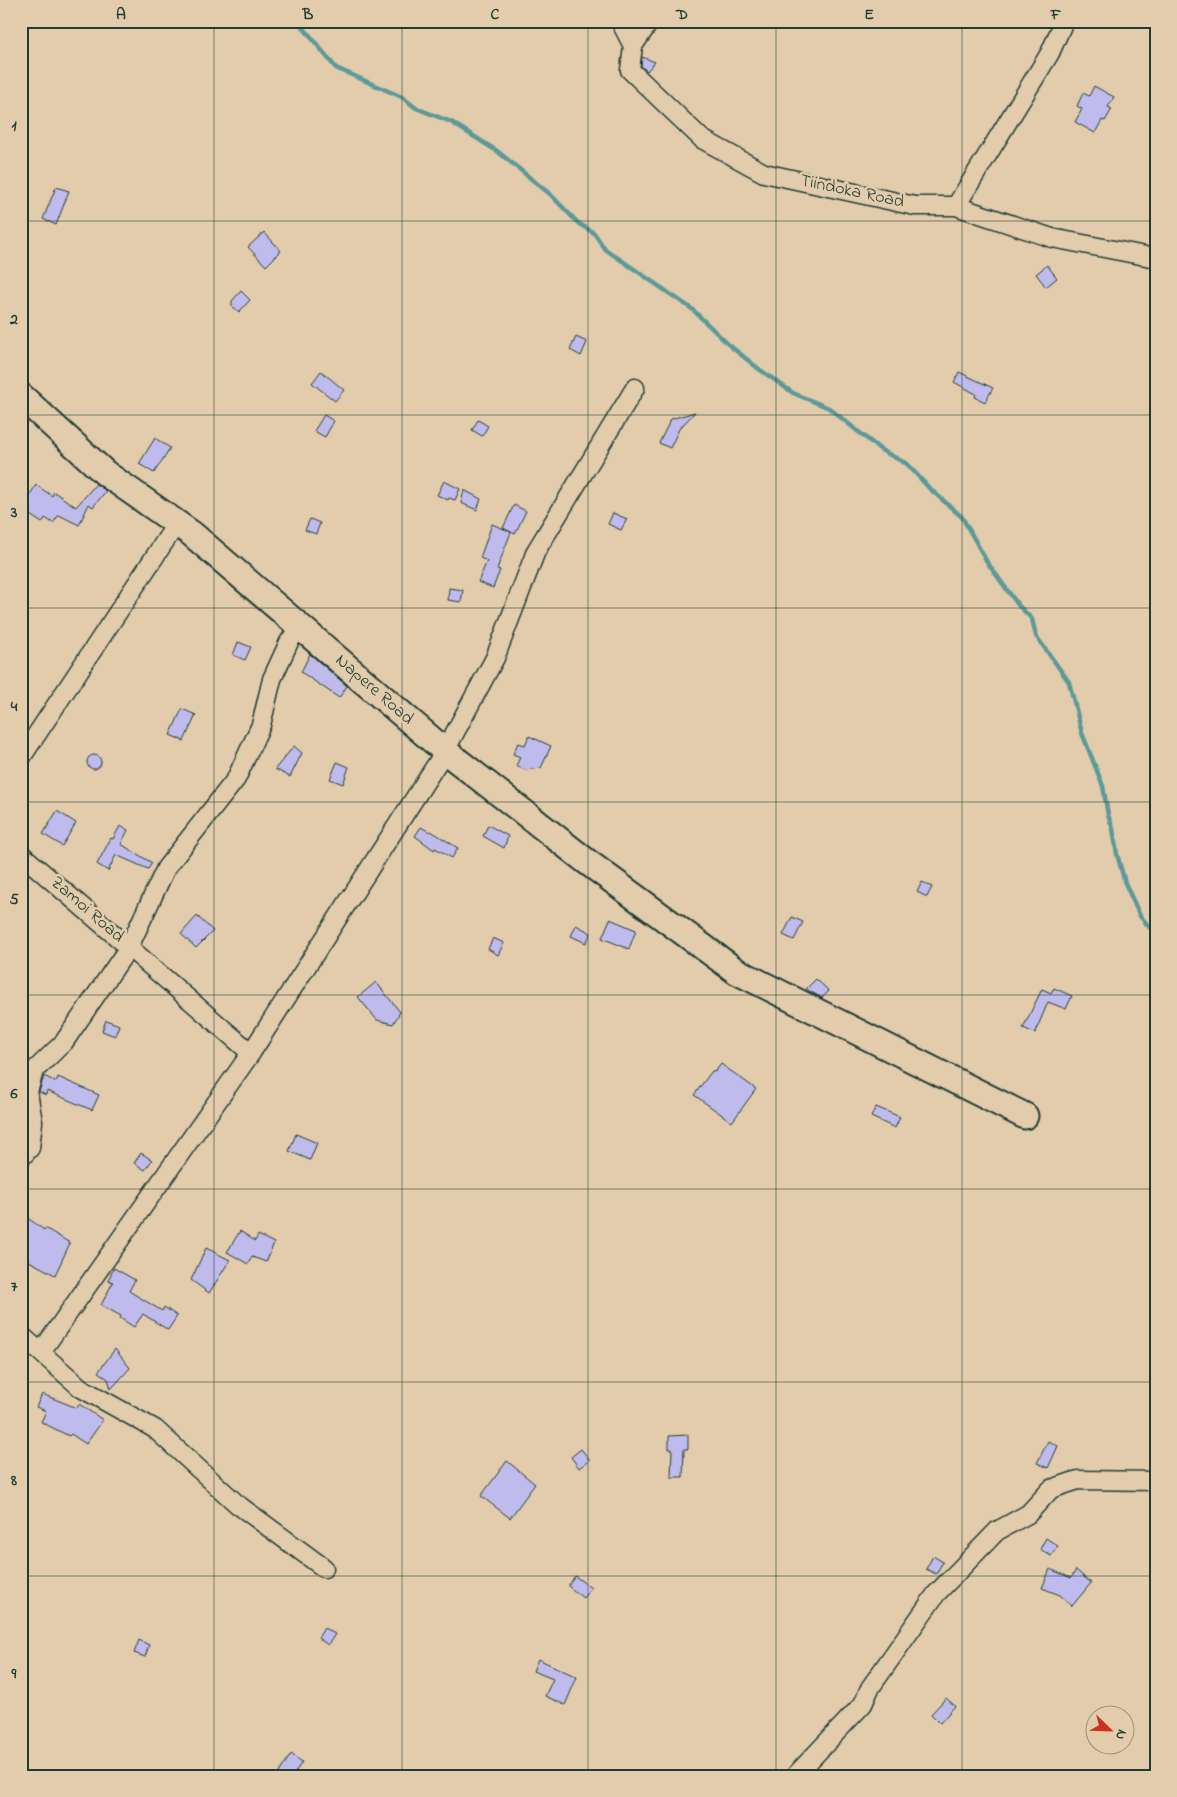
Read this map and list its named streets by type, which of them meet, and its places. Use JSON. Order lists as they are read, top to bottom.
{
  "streets": {
    "street": ["Tiindoka Road", "Napere Road", "Zamoi Road"]
  },
  "north": "bottom right",
  "grid": {
    "columns": [
      "A",
      "B",
      "C",
      "D",
      "E",
      "F"
    ],
    "rows": [
      "1",
      "2",
      "3",
      "4",
      "5",
      "6",
      "7",
      "8",
      "9"
    ]
  }
}
